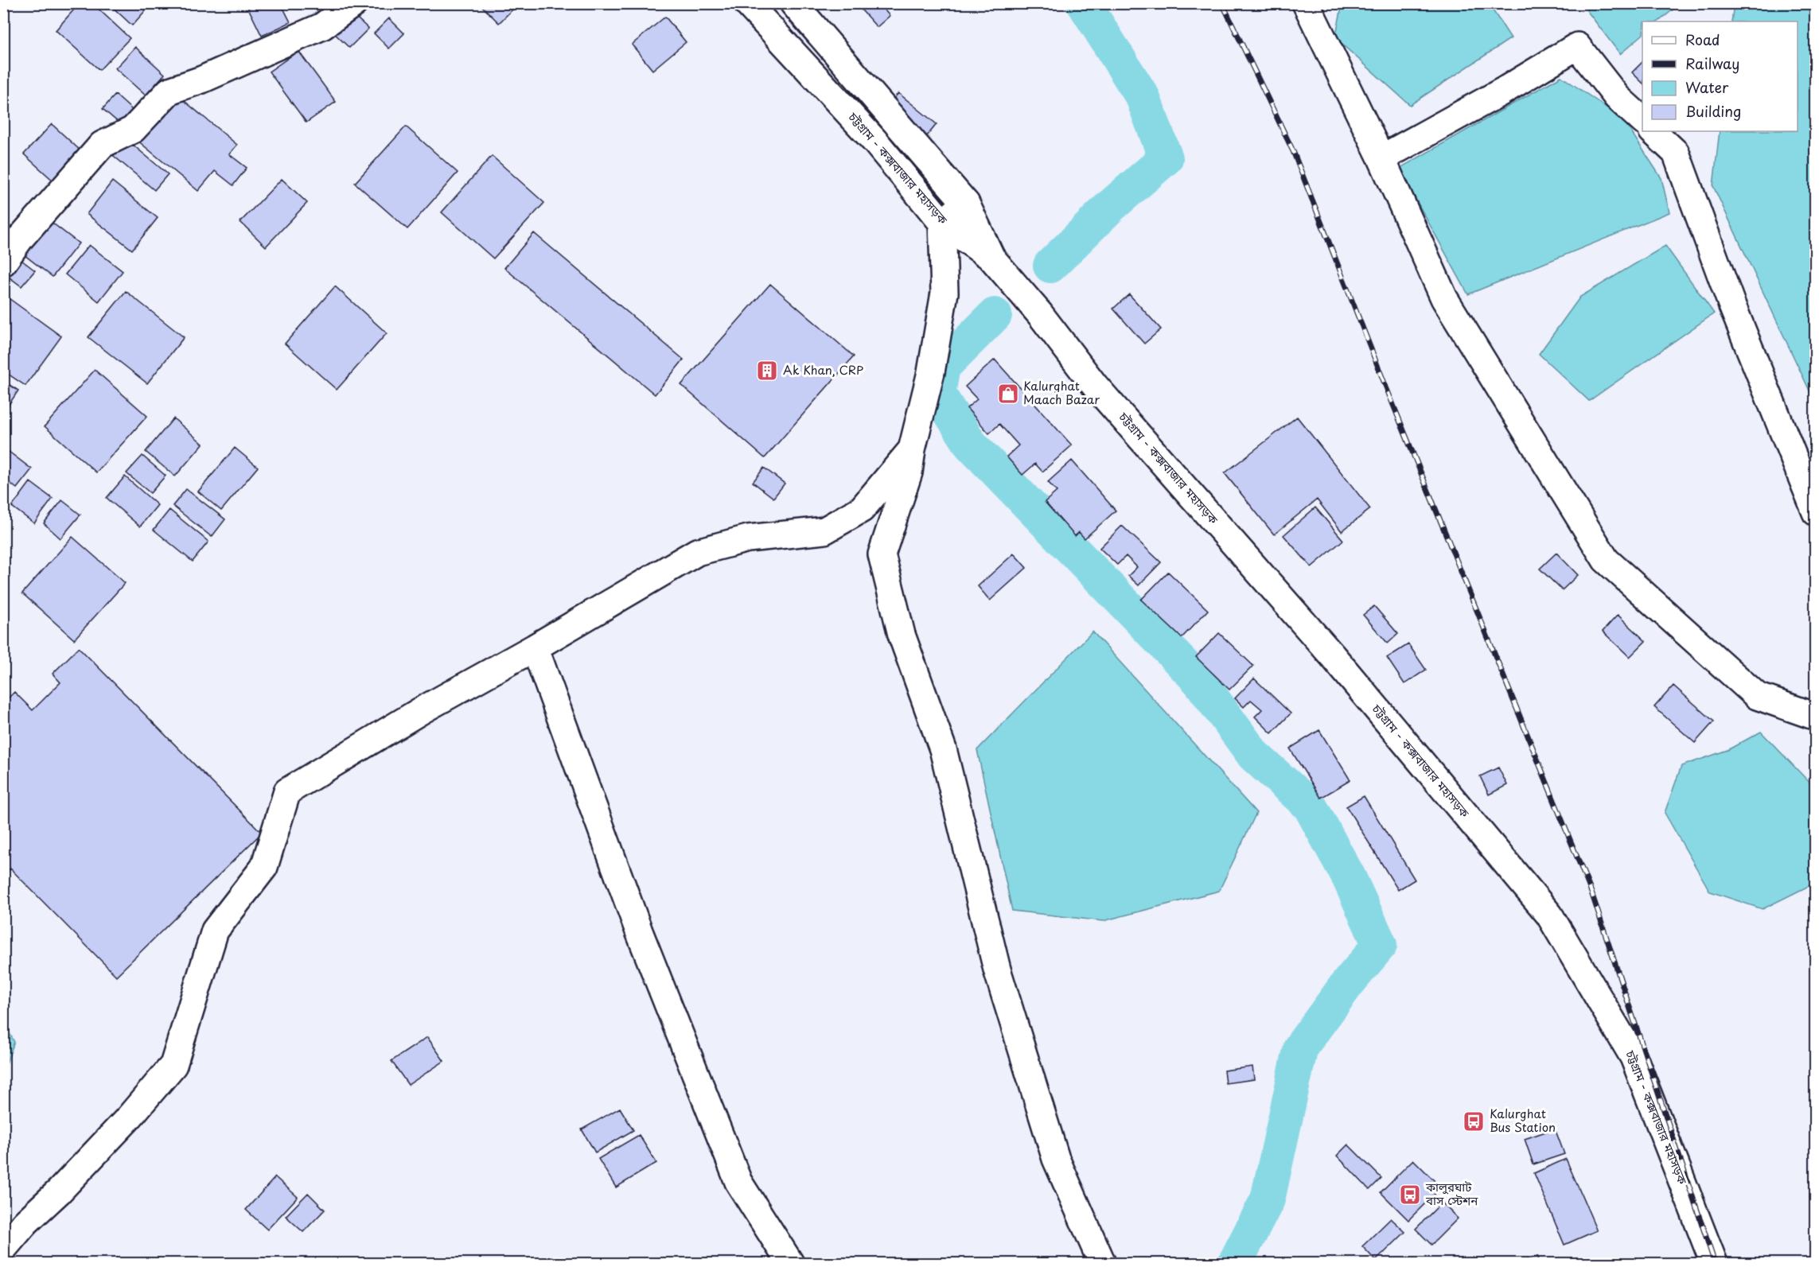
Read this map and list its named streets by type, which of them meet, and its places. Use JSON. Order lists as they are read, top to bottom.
{
  "streets": {
    "main road": ["চট্টগ্রাম - কক্সবাজার মহাসড়ক"]
  },
  "places": {
    "building": ["Ak Khan, CRP"],
    "shop": ["Kalurghat Maach Bazar"],
    "bus stop": ["Kalurghat Bus Station", "কালুরঘাট বাস স্টেশন"]
  },
  "legend": [
    "Road",
    "Railway",
    "Water",
    "Building"
  ]
}
